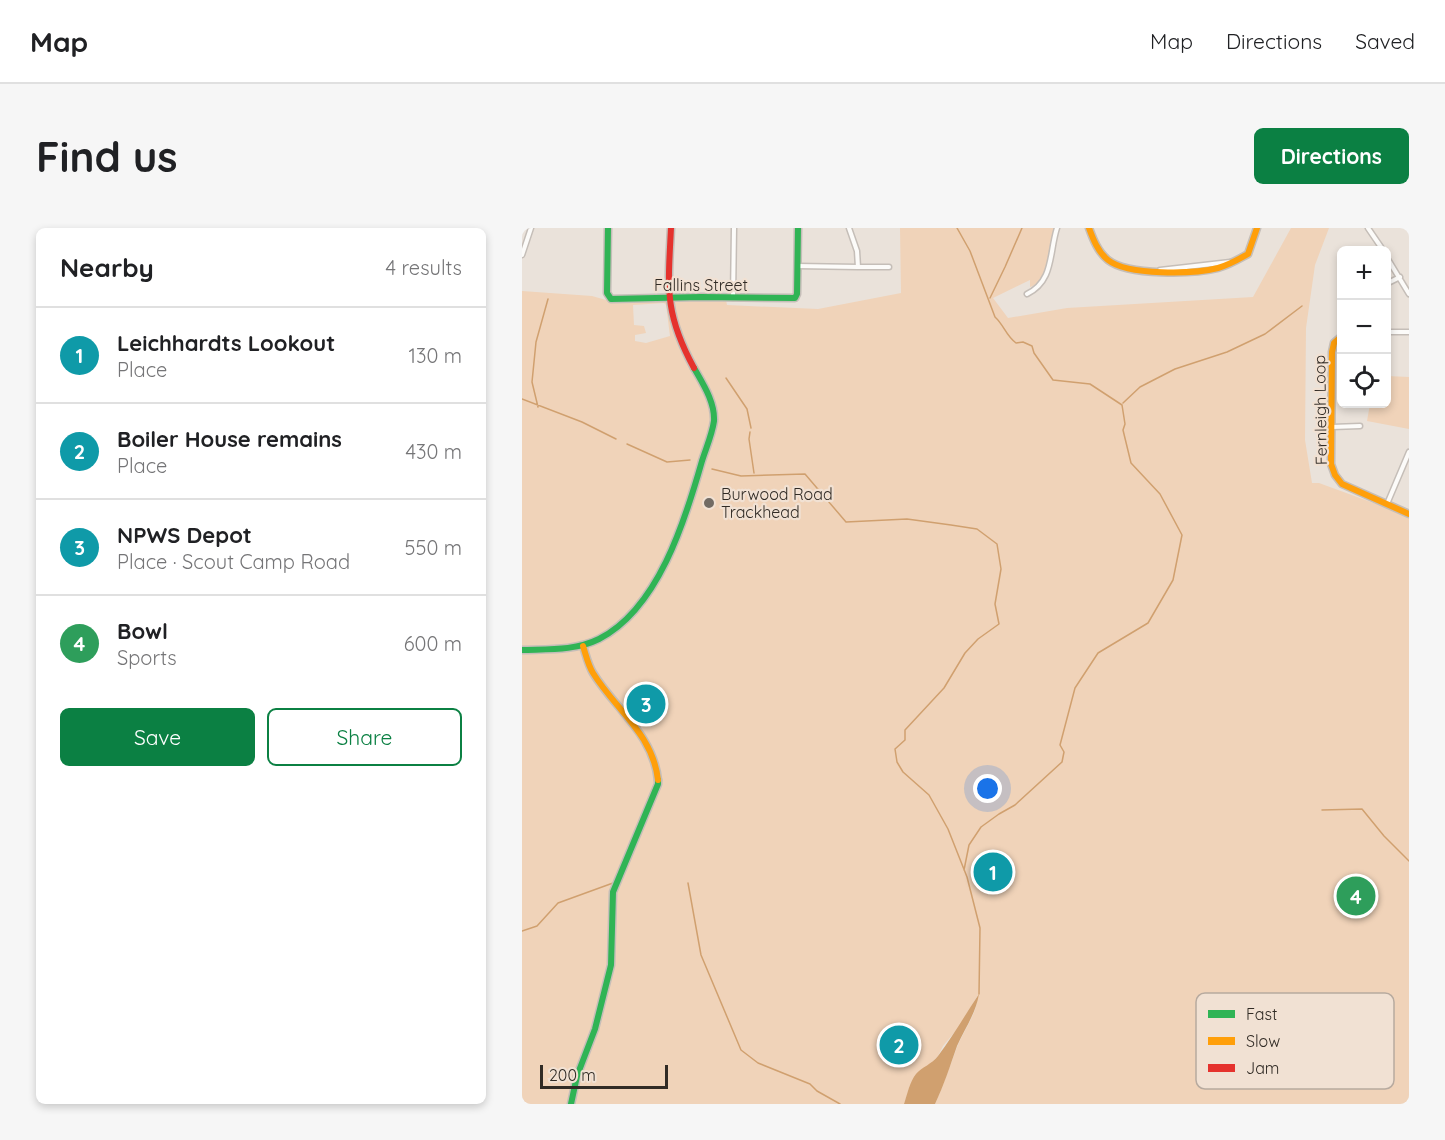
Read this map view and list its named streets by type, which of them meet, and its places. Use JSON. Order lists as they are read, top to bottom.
{
  "streets": {
    "street": ["Fallins Street", "Fernleigh Loop"]
  },
  "places": ["Burwood Road Trackhead"],
  "legend": ["Fast", "Slow", "Jam"],
  "scale_bar": "200 m",
  "page": {
    "header": "Map",
    "nav": ["Map", "Directions", "Saved"],
    "buttons": [
      "Directions",
      ["Save", "Share"]
    ],
    "title": "Find us",
    "heading": ["Nearby", "4 results"],
    "map_buttons": ["+", "−"],
    "list": [
      {
        "mark": "1",
        "name": "Leichhardts Lookout",
        "note": "Place",
        "value": "130 m"
      },
      {
        "mark": "2",
        "name": "Boiler House remains",
        "note": "Place",
        "value": "430 m"
      },
      {
        "mark": "3",
        "name": "NPWS Depot",
        "note": "Place · Scout Camp Road",
        "value": "550 m"
      },
      {
        "mark": "4",
        "name": "Bowl",
        "note": "Sports",
        "value": "600 m"
      }
    ],
    "pins": [
      "3",
      "1",
      "4",
      "2"
    ],
    "scale": "200 m"
  }
}
